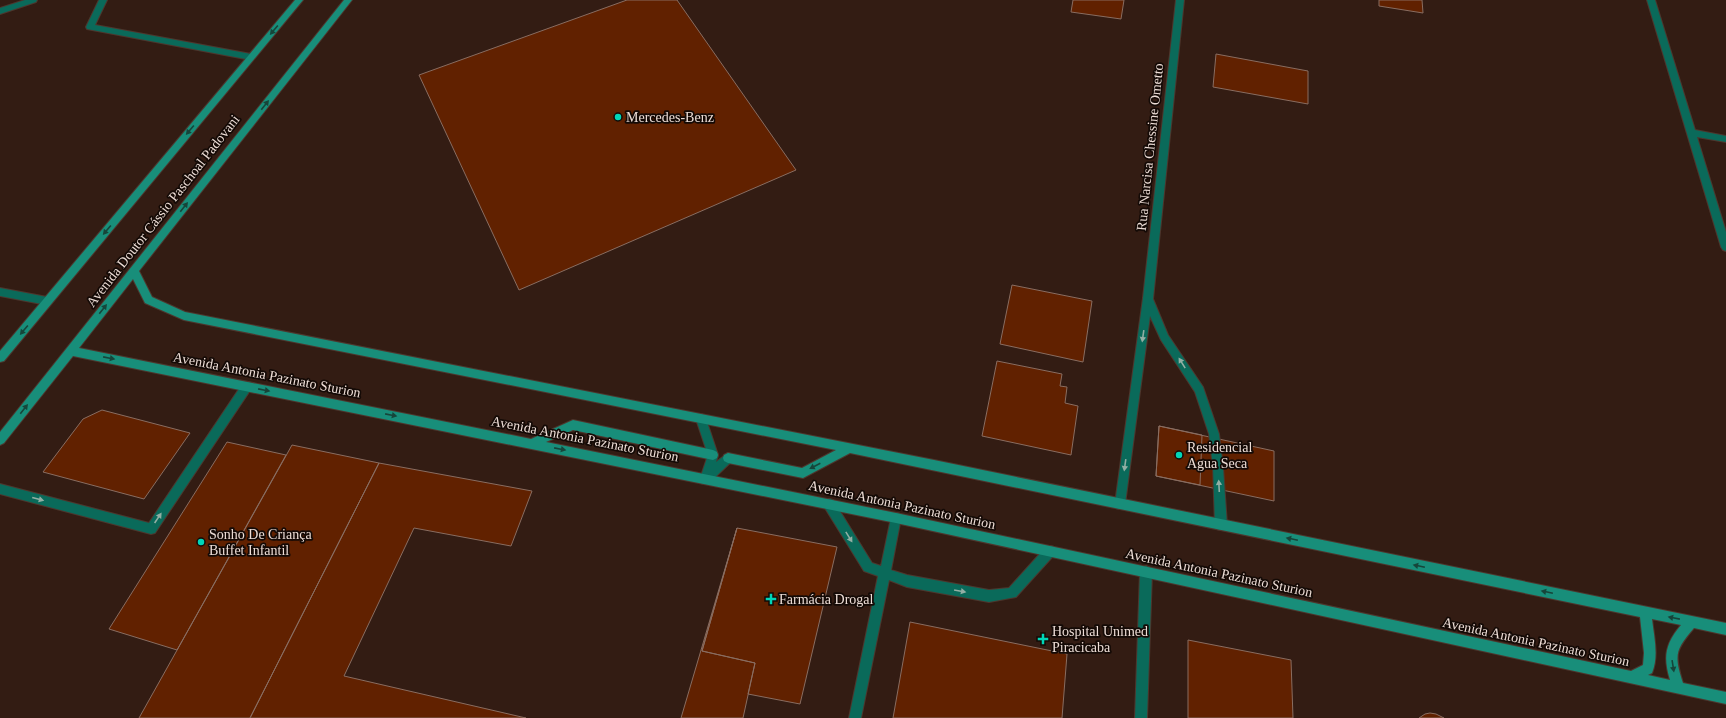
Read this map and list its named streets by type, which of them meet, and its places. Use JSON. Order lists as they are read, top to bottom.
{
  "streets": {
    "main road": ["Avenida Doutor Cássio Paschoal Padovani", "Avenida Antonia Pazinato Sturion"],
    "street": ["Rua Narcisa Chessine Ometto"]
  },
  "crossings": [
    ["Avenida Doutor Cássio Paschoal Padovani", "Avenida Antonia Pazinato Sturion"]
  ],
  "places": {
    "other": ["Mercedes-Benz", "Residencial Agua Seca", "Sonho De Criança Buffet Infantil"],
    "health": ["Farmácia Drogal", "Hospital Unimed Piracicaba"]
  }
}
